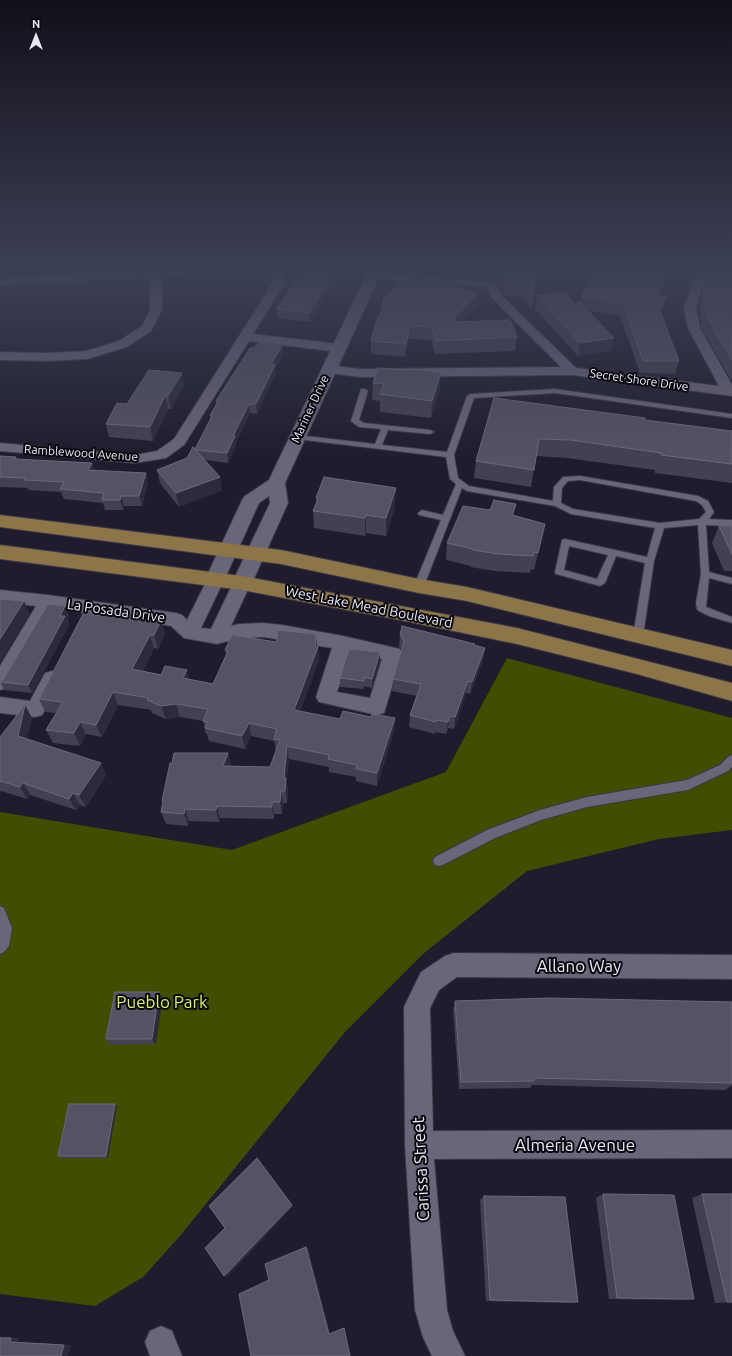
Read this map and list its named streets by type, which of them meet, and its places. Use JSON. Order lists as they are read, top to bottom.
{
  "streets": {
    "main road": ["West Lake Mead Boulevard"],
    "street": [
      "Secret Shore Drive",
      "Mariner Drive",
      "Ramblewood Avenue",
      "La Posada Drive",
      "Allano Way",
      "Almeria Avenue",
      "Carissa Street"
    ]
  },
  "crossings": [
    ["Secret Shore Drive", "Mariner Drive"],
    ["Allano Way", "Carissa Street"],
    ["Almeria Avenue", "Carissa Street"]
  ],
  "parks": ["Pueblo Park"],
  "north": "top"
}
